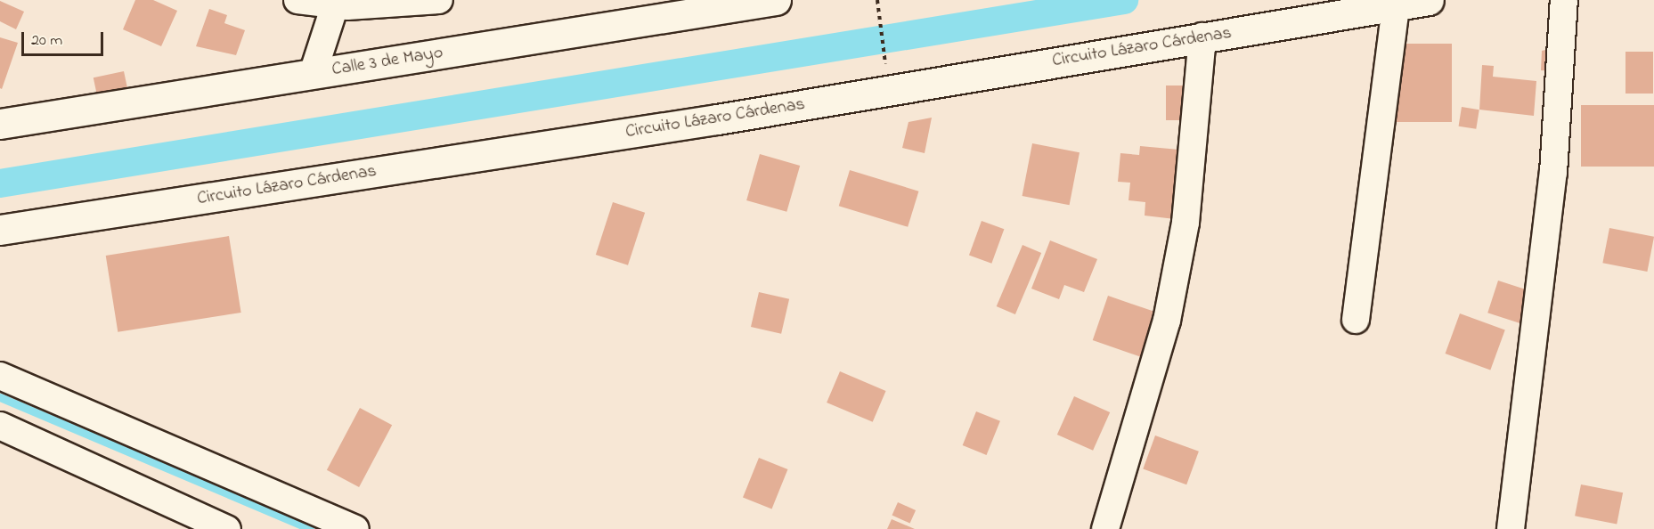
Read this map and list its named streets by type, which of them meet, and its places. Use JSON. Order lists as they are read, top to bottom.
{
  "streets": {
    "street": ["Circuito Lázaro Cárdenas", "Calle 3 de Mayo"]
  },
  "scale_bar": "20 m"
}
